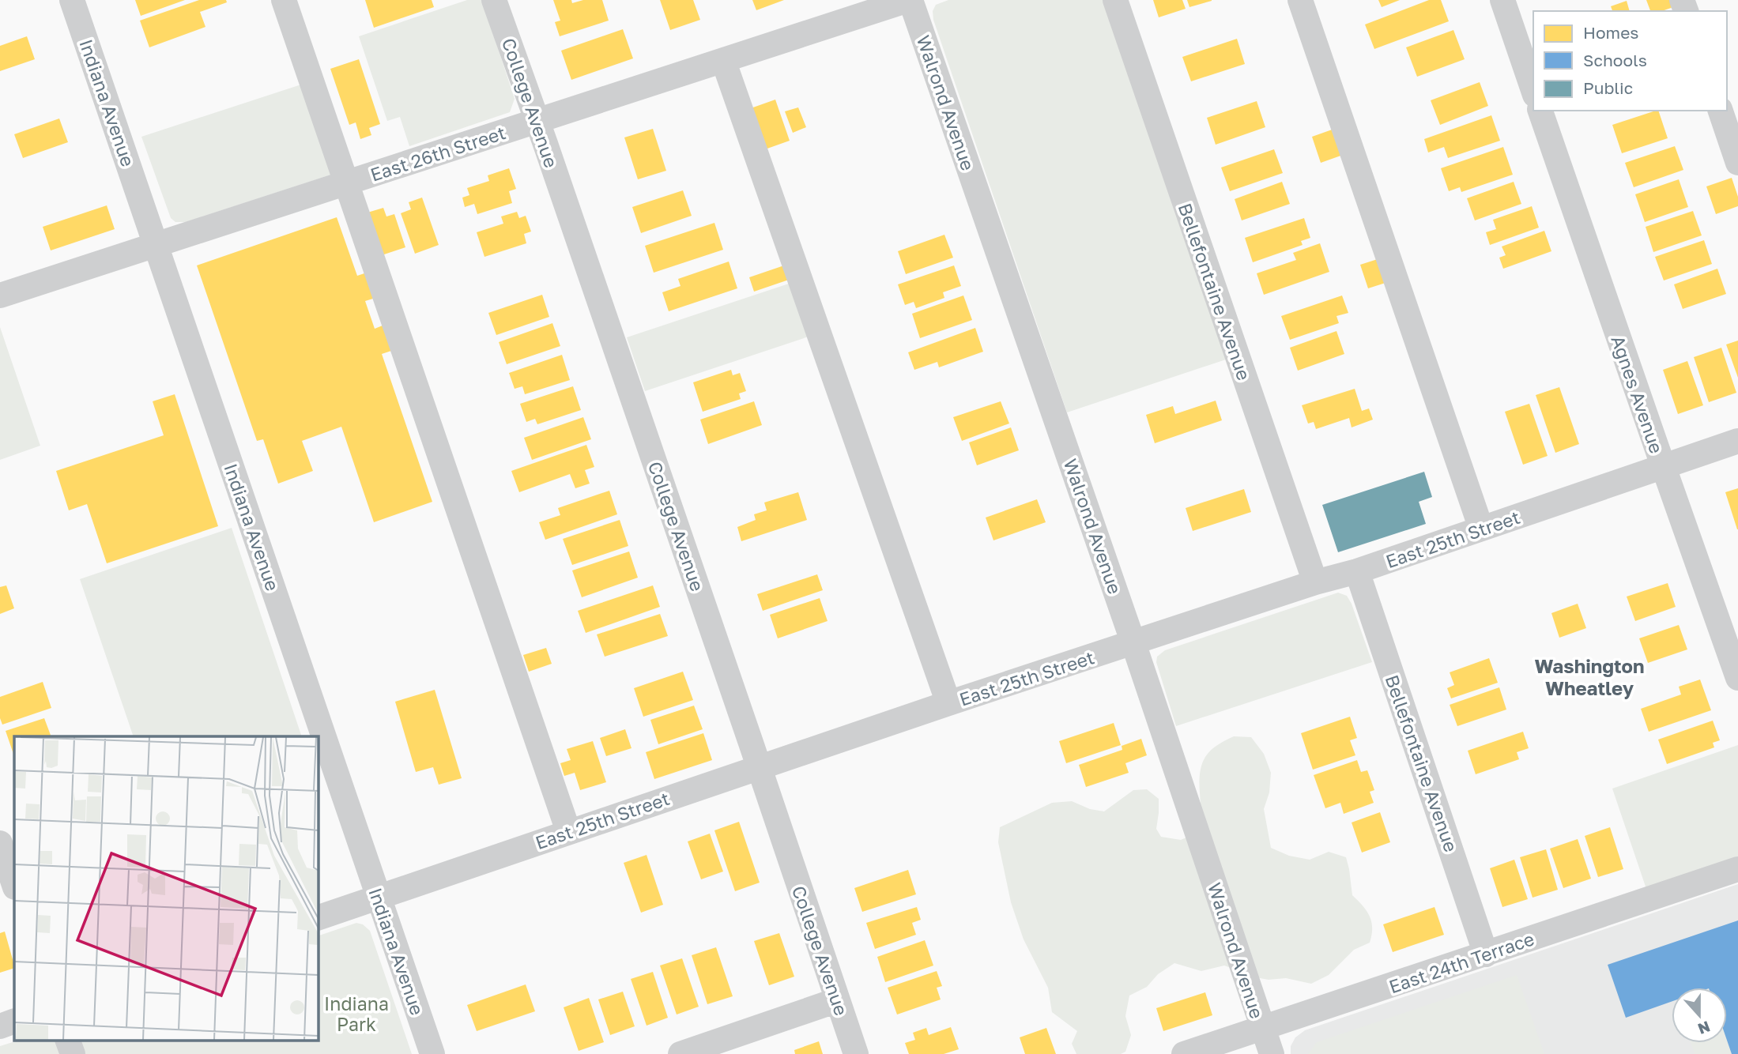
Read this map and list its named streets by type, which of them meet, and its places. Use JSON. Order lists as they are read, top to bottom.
{
  "streets": {
    "street": [
      "Indiana Avenue",
      "College Avenue",
      "Walrond Avenue",
      "East 26th Street",
      "Bellefontaine Avenue",
      "Agnes Avenue",
      "East 25th Street",
      "East 24th Terrace"
    ]
  },
  "crossings": [
    ["Indiana Avenue", "East 26th Street"],
    ["Indiana Avenue", "East 25th Street"],
    ["College Avenue", "East 26th Street"],
    ["College Avenue", "East 25th Street"],
    ["Walrond Avenue", "East 26th Street"],
    ["Walrond Avenue", "East 25th Street"],
    ["Walrond Avenue", "East 24th Terrace"],
    ["Bellefontaine Avenue", "East 25th Street"],
    ["Bellefontaine Avenue", "East 24th Terrace"],
    ["Agnes Avenue", "East 25th Street"]
  ],
  "districts": ["Washington Wheatley"],
  "parks": ["Indiana Park"],
  "legend": ["Homes", "Schools", "Public"],
  "north": "bottom"
}
